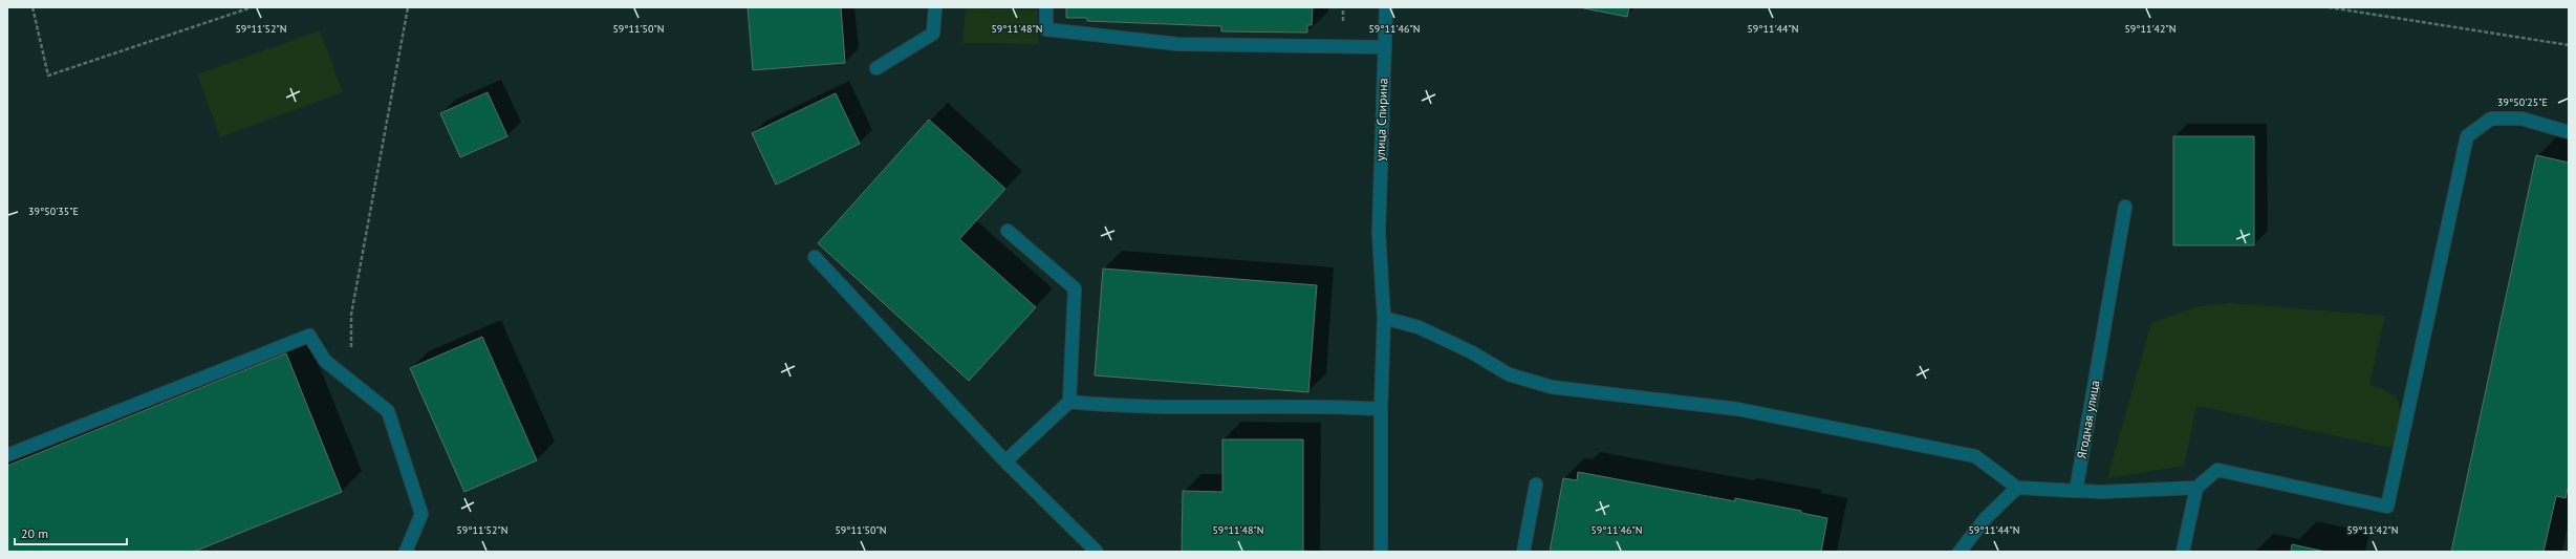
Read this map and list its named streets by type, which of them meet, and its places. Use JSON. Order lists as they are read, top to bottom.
{
  "streets": {
    "street": ["улица Спирина", "Ягодная улица"]
  },
  "scale_bar": "20 m",
  "coordinates": [
    "59°11'52\"N",
    "59°11'50\"N",
    "59°11'48\"N",
    "59°11'46\"N",
    "59°11'44\"N",
    "59°11'42\"N",
    "39°50'25\"E",
    "39°50'35\"E"
  ]
}
